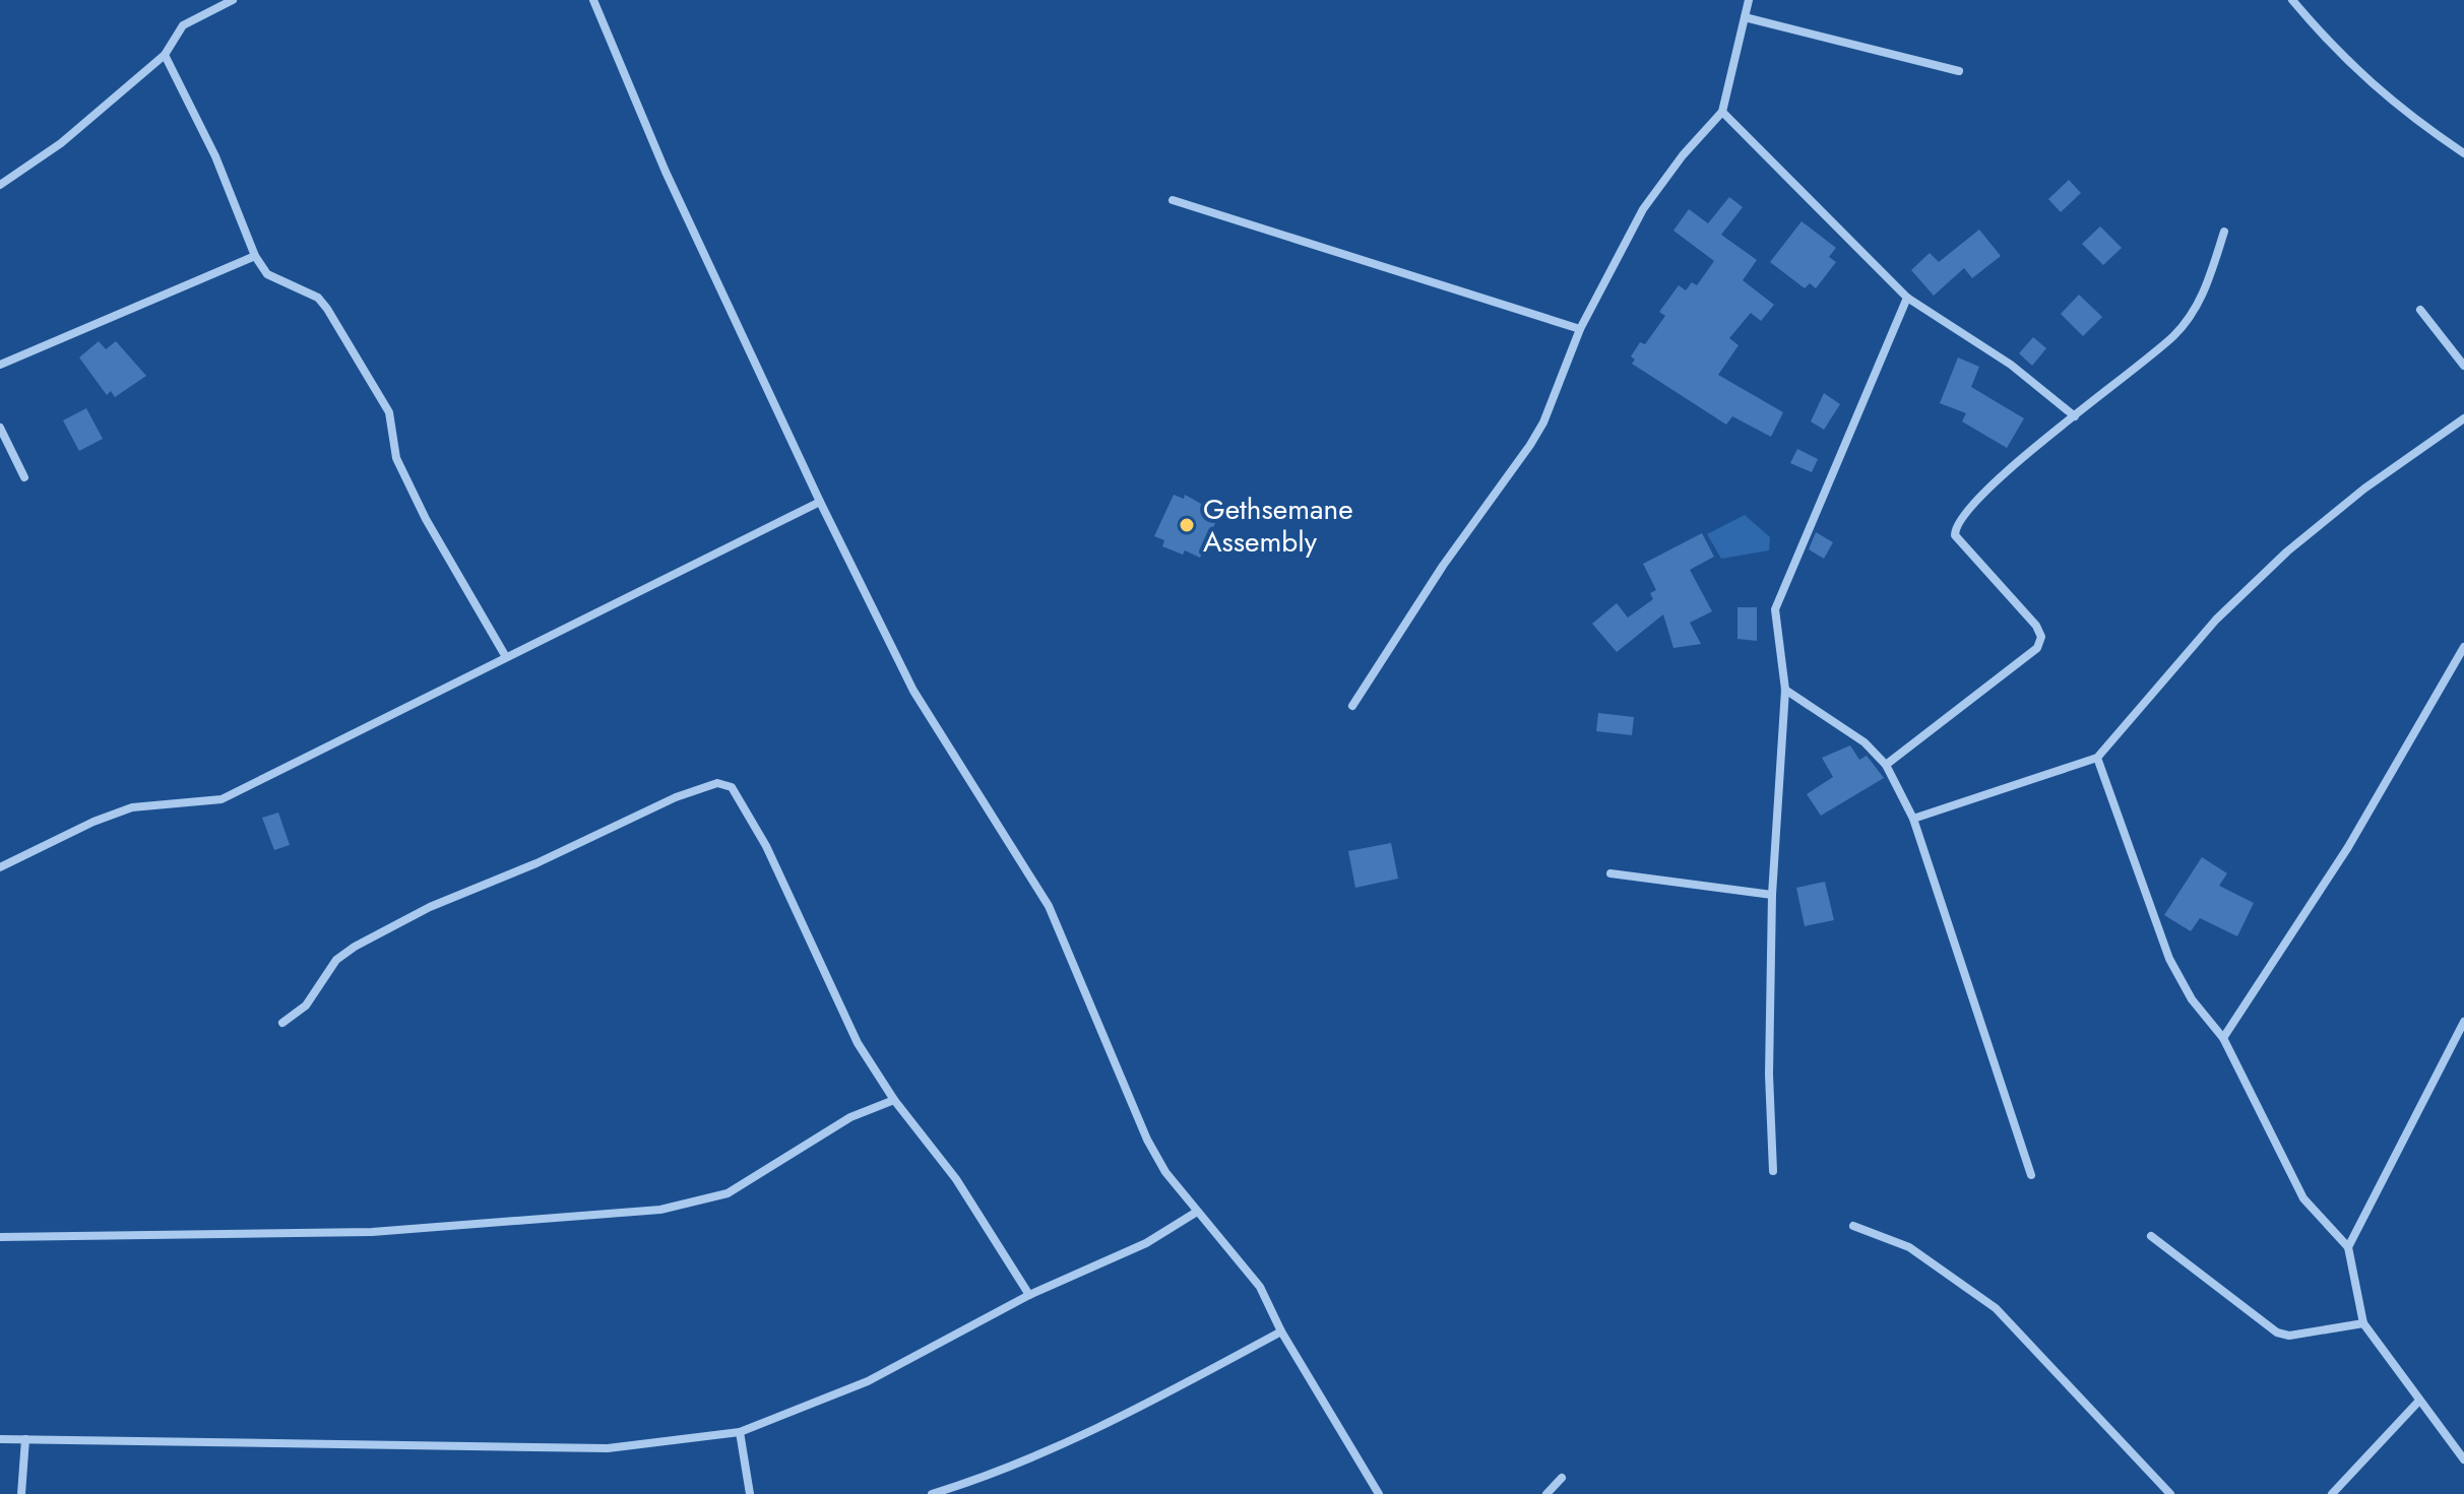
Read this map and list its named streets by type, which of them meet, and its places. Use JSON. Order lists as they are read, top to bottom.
{
  "places": ["Gethsemane Assembly"]
}
